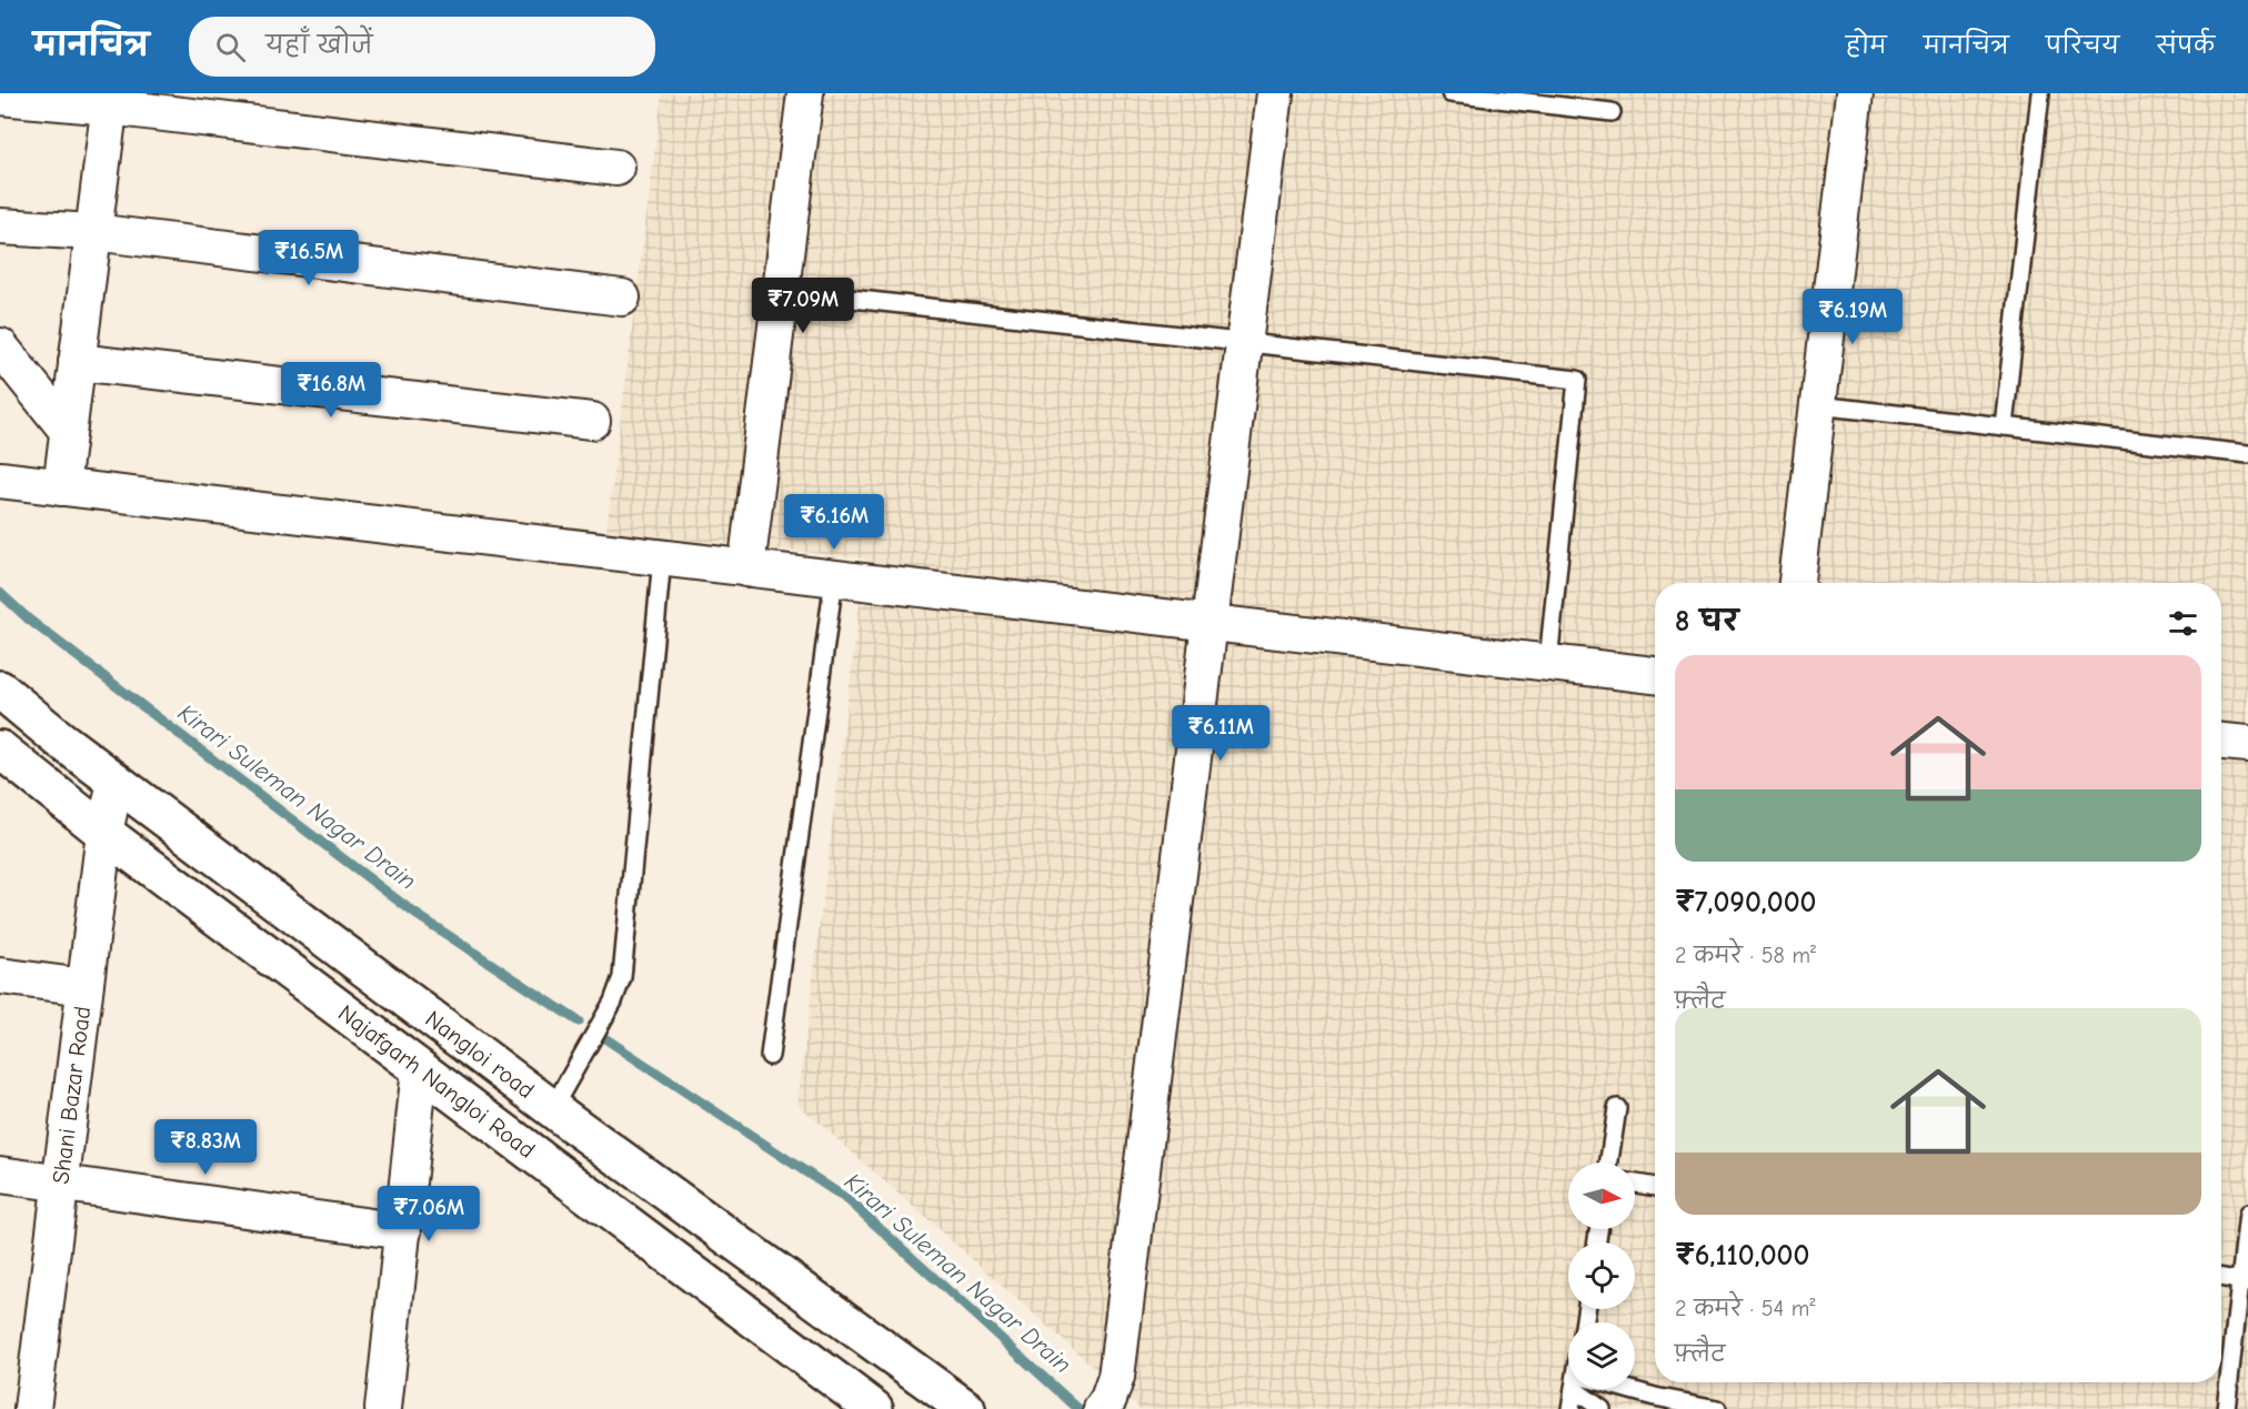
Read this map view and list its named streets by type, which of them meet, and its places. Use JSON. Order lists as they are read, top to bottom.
{
  "streets": {
    "main road": ["Nangloi road", "Najafgarh Nangloi Road"],
    "street": ["Shani Bazar Road"]
  },
  "crossings": [
    ["Nangloi road", "Shani Bazar Road"],
    ["Najafgarh Nangloi Road", "Shani Bazar Road"]
  ],
  "water": ["Kirari Suleman Nagar Drain"],
  "north": "right",
  "page": {
    "header": "मानचित्र",
    "search": "यहाँ खोजें",
    "nav": [
      "होम",
      "मानचित्र",
      "परिचय",
      "संपर्क"
    ],
    "price": [
      "₹16.5M",
      "₹7.09M",
      "₹6.19M",
      "₹16.8M",
      "₹6.16M",
      "₹6.11M",
      "₹8.83M",
      "₹7.06M"
    ],
    "heading": "8 घर",
    "list": [
      {
        "name": "₹7,090,000",
        "note": "2 कमरे · 58 m² · फ़्लैट"
      },
      {
        "name": "₹6,110,000",
        "note": "2 कमरे · 54 m² · फ़्लैट"
      }
    ]
  }
}
